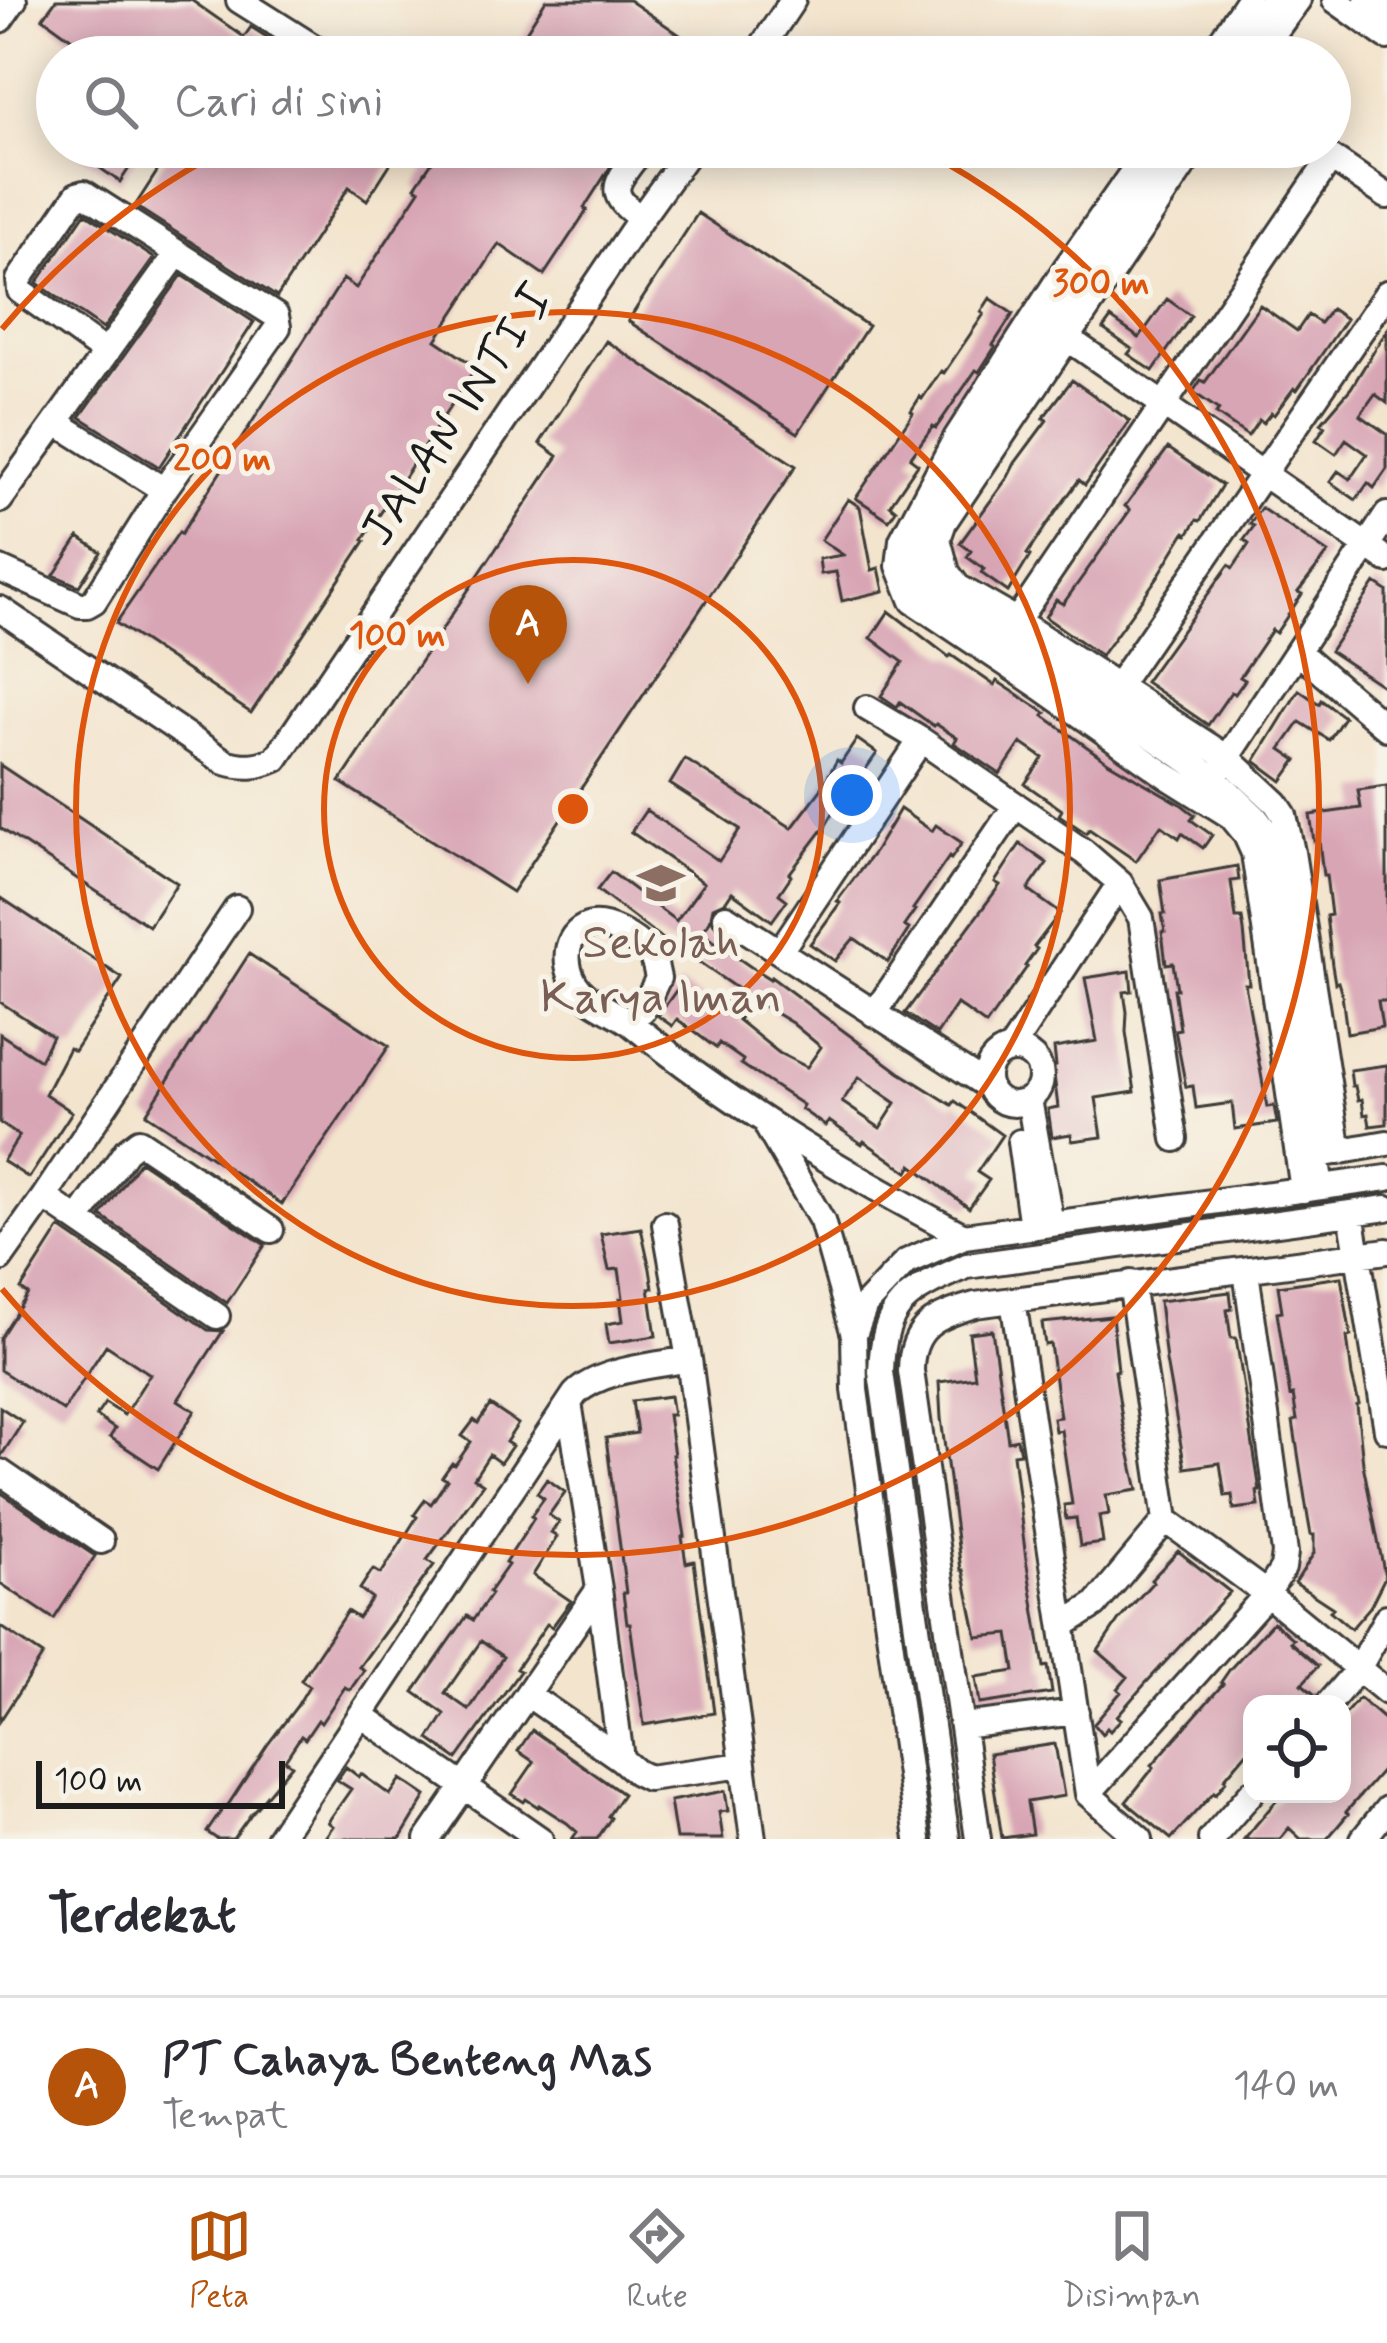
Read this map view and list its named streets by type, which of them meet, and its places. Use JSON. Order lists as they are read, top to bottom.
{
  "streets": {
    "street": ["JALAN INTI I"]
  },
  "places": {
    "school or university": ["Sekolah Karya Iman"]
  },
  "scale_bar": "100 m",
  "page": {
    "search": "Cari di sini",
    "pins": "A",
    "scale": "100 m",
    "heading": "Terdekat",
    "list": [
      {
        "mark": "A",
        "name": "PT Cahaya Benteng Mas",
        "note": "Tempat",
        "value": "140 m"
      }
    ],
    "nav": ["Peta", "Rute", "Disimpan"]
  },
  "rings": ["300 m", "200 m", "100 m"]
}
